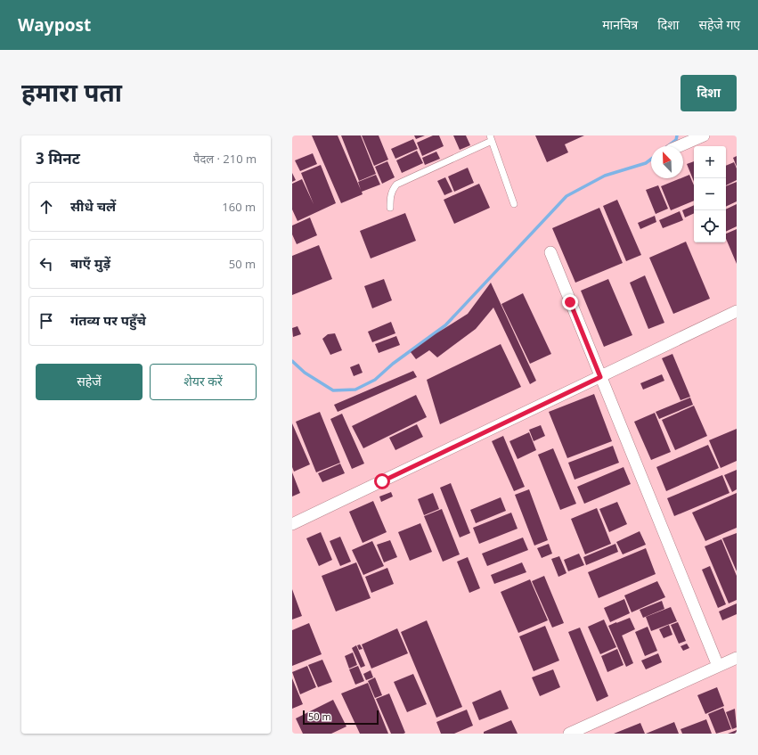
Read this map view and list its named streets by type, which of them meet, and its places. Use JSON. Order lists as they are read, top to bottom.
{
  "scale_bar": "50 m",
  "north": "top left",
  "page": {
    "header": "Waypost",
    "nav": ["मानचित्र", "दिशा", "सहेजे गए"],
    "title": "हमारा पता",
    "buttons": [
      "दिशा",
      ["सहेजें", "शेयर करें"]
    ],
    "heading": ["3 मिनट", "पैदल · 210 m"],
    "map_buttons": ["+", "−"],
    "list": [
      ["सीधे चलें", "160 m"],
      ["बाएँ मुड़ें", "50 m"],
      "गंतव्य पर पहुँचे"
    ],
    "scale": "50 m"
  }
}
